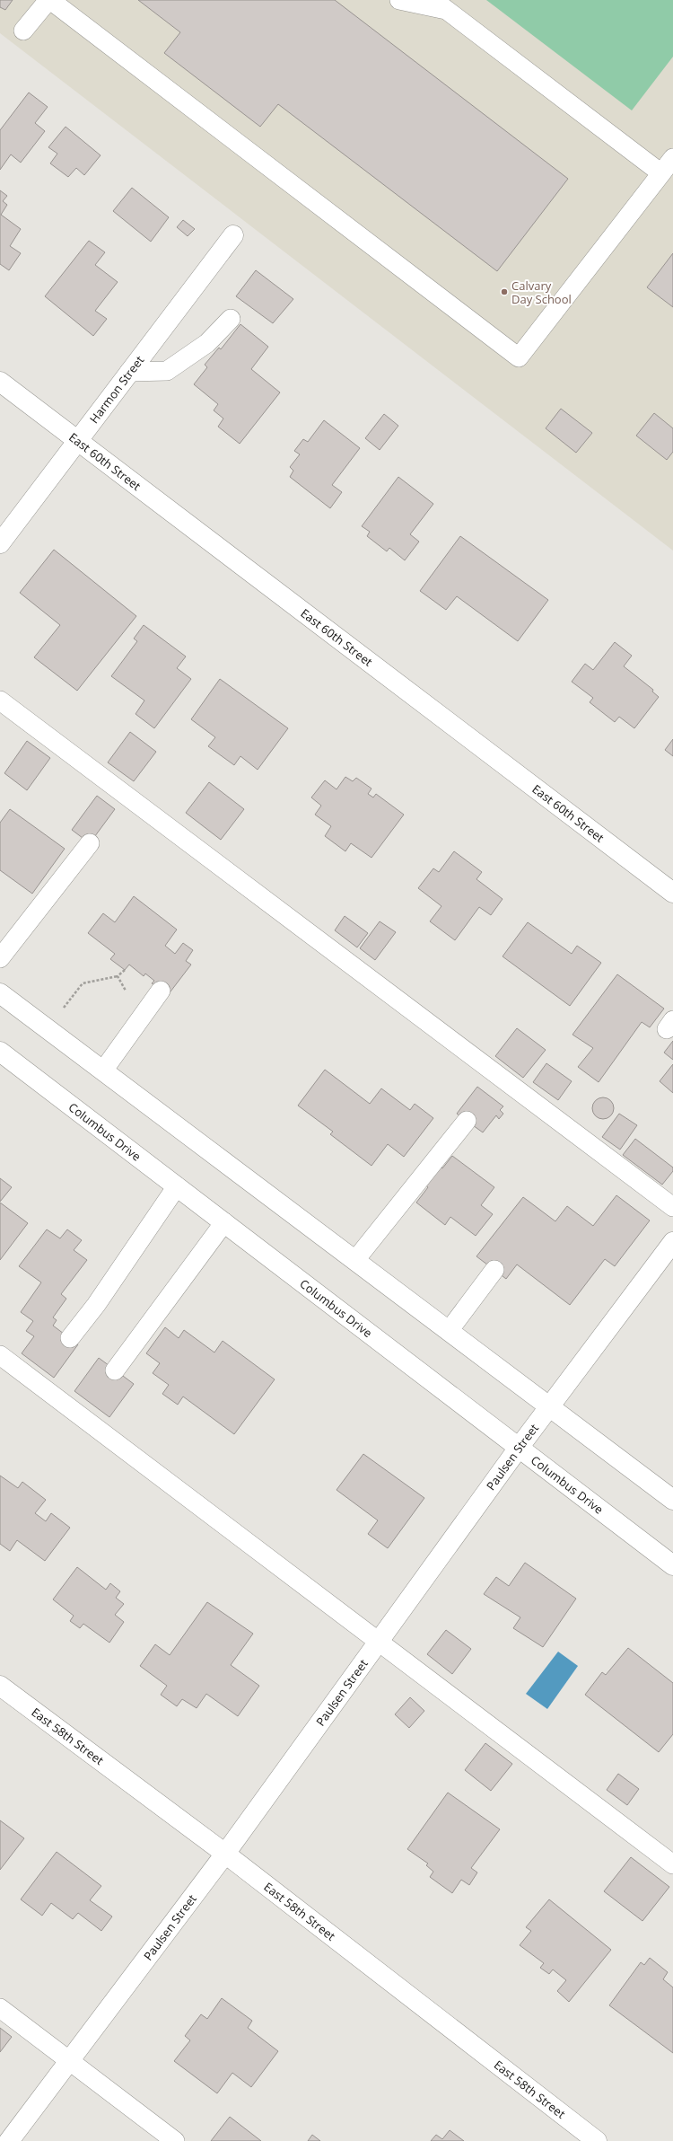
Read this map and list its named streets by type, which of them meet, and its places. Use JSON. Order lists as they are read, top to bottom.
{
  "streets": {
    "street": [
      "Harmon Street",
      "East 60th Street",
      "Columbus Drive",
      "Paulsen Street",
      "East 58th Street"
    ]
  },
  "crossings": [
    ["Harmon Street", "East 60th Street"],
    ["Columbus Drive", "Paulsen Street"],
    ["Paulsen Street", "East 58th Street"]
  ],
  "places": ["Calvary Day School"]
}
